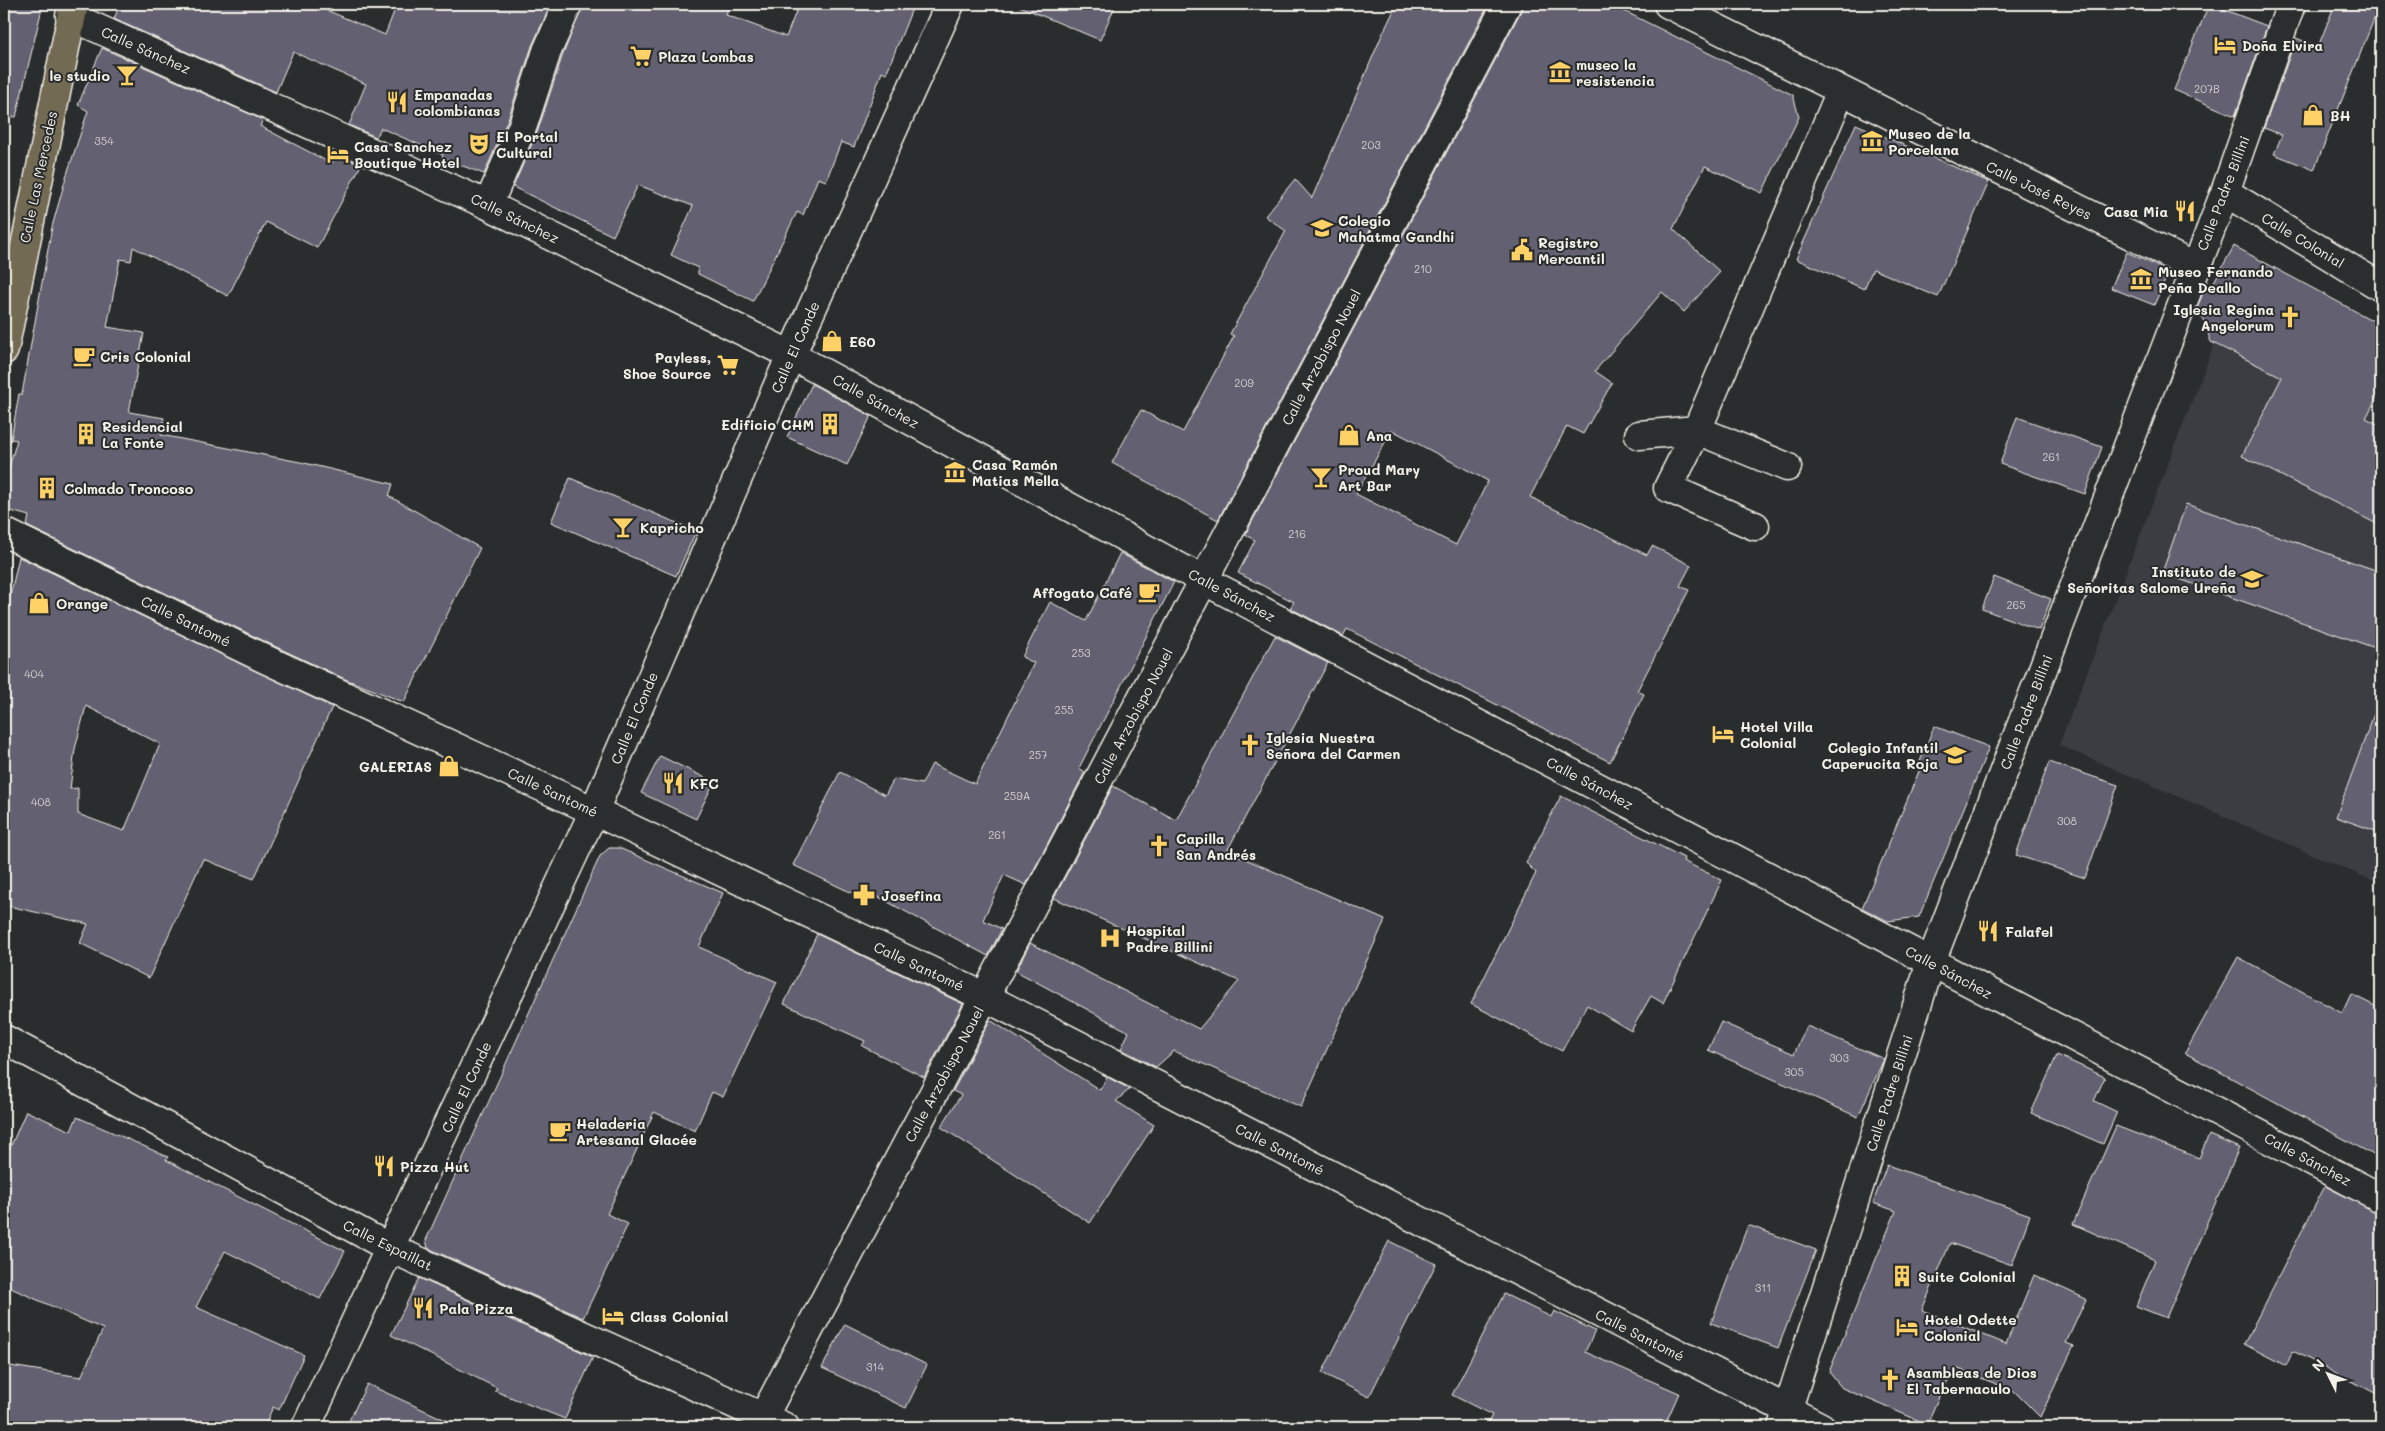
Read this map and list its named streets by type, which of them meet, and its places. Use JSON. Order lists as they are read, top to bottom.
{
  "streets": {
    "main road": ["Calle Las Mercedes"],
    "street": [
      "Calle Sánchez",
      "Calle José Reyes",
      "Calle Padre Billini",
      "Calle Colonial",
      "Calle El Conde",
      "Calle Arzobispo Nouel",
      "Calle Santomé",
      "Calle Espaillat"
    ]
  },
  "crossings": [
    ["Calle Sánchez", "Calle Las Mercedes"],
    ["Calle Sánchez", "Calle Padre Billini"],
    ["Calle Sánchez", "Calle El Conde"],
    ["Calle Sánchez", "Calle Arzobispo Nouel"],
    ["Calle José Reyes", "Calle Padre Billini"],
    ["Calle Padre Billini", "Calle Colonial"],
    ["Calle Padre Billini", "Calle Santomé"],
    ["Calle El Conde", "Calle Santomé"],
    ["Calle El Conde", "Calle Espaillat"],
    ["Calle Arzobispo Nouel", "Calle Santomé"],
    ["Calle Arzobispo Nouel", "Calle Espaillat"]
  ],
  "places": {
    "hotel": [
      "Doña Elvira",
      "Casa Sanchez Boutique Hotel",
      "Hotel Villa Colonial",
      "Class Colonial",
      "Hotel Odette Colonial"
    ],
    "supermarket": ["Plaza Lombas", "Payless, Shoe Source"],
    "museum": [
      "museo la resistencia",
      "Museo de la Porcelana",
      "Museo Fernando Peña Deallo",
      "Casa Ramón Matias Mella"
    ],
    "bar": ["le studio", "Proud Mary Art Bar", "Kapricho"],
    "restaurant": [
      "Empanadas colombianas",
      "Casa Mia",
      "KFC",
      "Falafel",
      "Pizza Hut",
      "Pala Pizza"
    ],
    "shop": [
      "BH",
      "E60",
      "Ana",
      "Orange",
      "GALERIAS"
    ],
    "theatre": ["El Portal Cultural"],
    "school or university": ["Colegio Mahatma Gandhi", "Instituto de Señoritas Salome Ureña", "Colegio Infantil Caperucita Roja"],
    "public building": ["Registro Mercantil"],
    "church": [
      "Iglesia Regina Angelorum",
      "Iglesia Nuestra Señora del Carmen",
      "Capilla San Andrés",
      "Asambleas de Dios El Tabernaculo"
    ],
    "cafe": ["Cris Colonial", "Affogato Café", "Heladeria Artesanal Glacée"],
    "building": [
      "Edificio CHM",
      "Residencial La Fonte",
      "Colmado Troncoso",
      "Suite Colonial"
    ],
    "pharmacy": ["Josefina"],
    "hospital": ["Hospital Padre Billini"]
  },
  "house_numbers": [
    "207B",
    "354",
    "203",
    "210",
    "209",
    "261",
    "216",
    "265",
    "253",
    "404",
    "255",
    "257",
    "259A",
    "408",
    "308",
    "261",
    "303",
    "305",
    "311",
    "314"
  ],
  "north": "top left"
}
